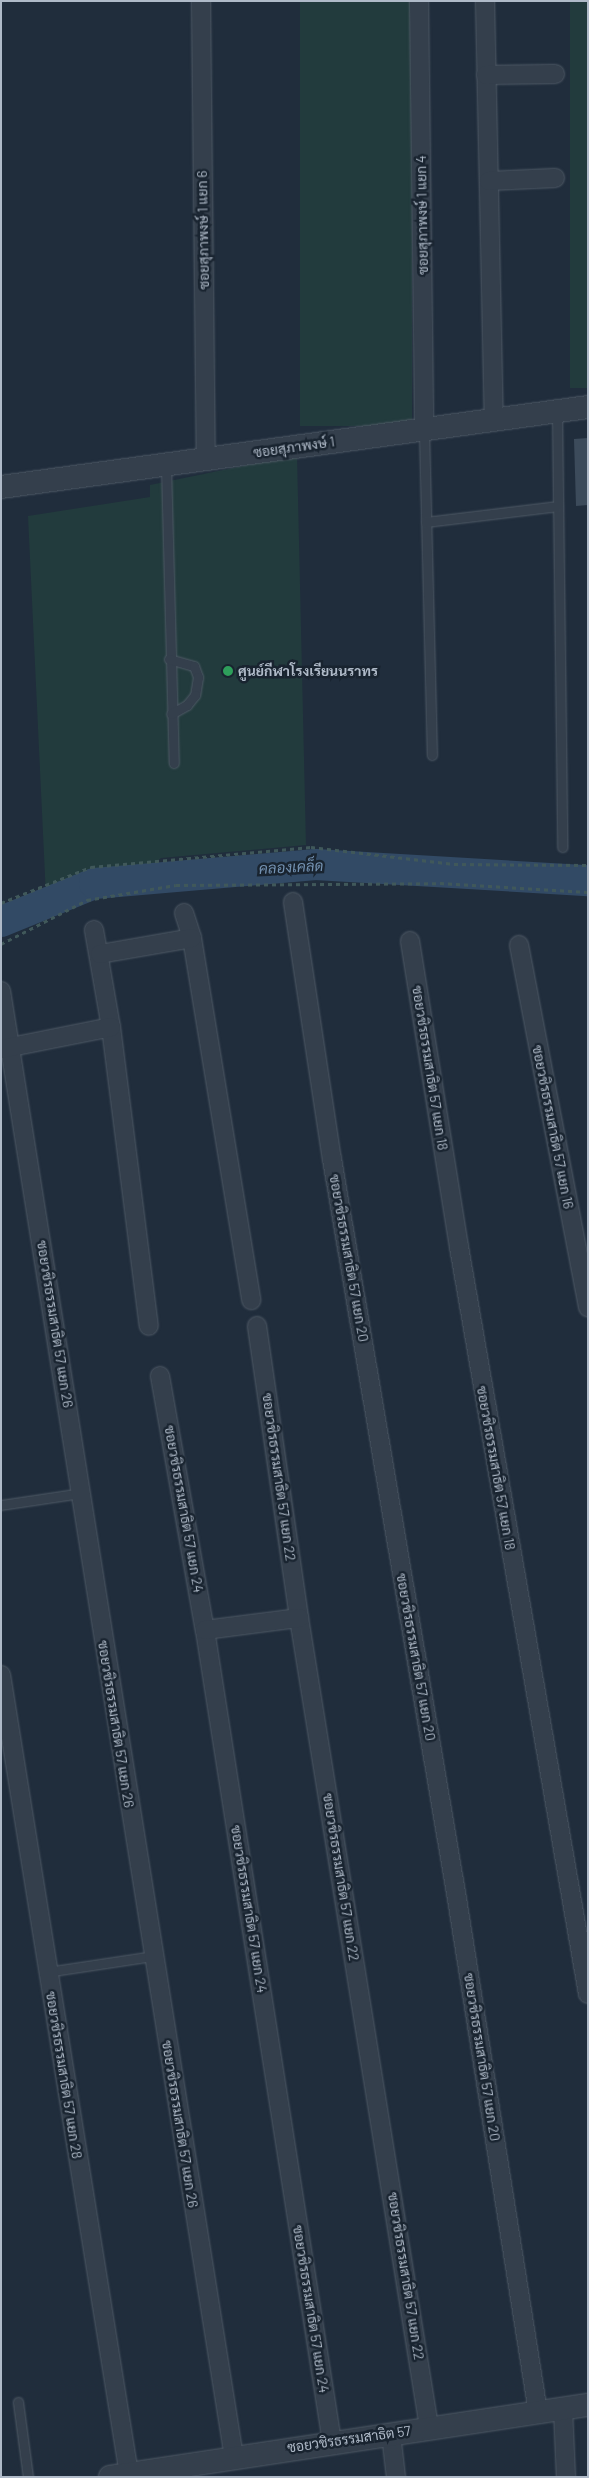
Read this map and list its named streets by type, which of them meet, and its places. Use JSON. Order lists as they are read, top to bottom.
{
  "streets": {
    "street": [
      "ซอยสุภาพงษ์ 1 แยก 4",
      "ซอยสุภาพงษ์ 1 แยก 6",
      "ซอยสุภาพงษ์ 1",
      "ซอยวชิรธรรมสาธิต 57 แยก 18",
      "ซอยวชิรธรรมสาธิต 57 แยก 16",
      "ซอยวชิรธรรมสาธิต 57 แยก 20",
      "ซอยวชิรธรรมสาธิต 57 แยก 26",
      "ซอยวชิรธรรมสาธิต 57 แยก 22",
      "ซอยวชิรธรรมสาธิต 57 แยก 24",
      "ซอยวชิรธรรมสาธิต 57 แยก 28",
      "ซอยวชิรธรรมสาธิต 57"
    ]
  },
  "crossings": [
    ["ซอยสุภาพงษ์ 1 แยก 4", "ซอยสุภาพงษ์ 1"],
    ["ซอยสุภาพงษ์ 1 แยก 6", "ซอยสุภาพงษ์ 1"],
    ["ซอยวชิรธรรมสาธิต 57 แยก 20", "ซอยวชิรธรรมสาธิต 57"],
    ["ซอยวชิรธรรมสาธิต 57 แยก 26", "ซอยวชิรธรรมสาธิต 57"],
    ["ซอยวชิรธรรมสาธิต 57 แยก 22", "ซอยวชิรธรรมสาธิต 57"],
    ["ซอยวชิรธรรมสาธิต 57 แยก 24", "ซอยวชิรธรรมสาธิต 57"],
    ["ซอยวชิรธรรมสาธิต 57 แยก 28", "ซอยวชิรธรรมสาธิต 57"]
  ],
  "water": ["คลองเคล็ด"],
  "places": ["ศูนย์กีฬาโรงเรียนนราทร"]
}
